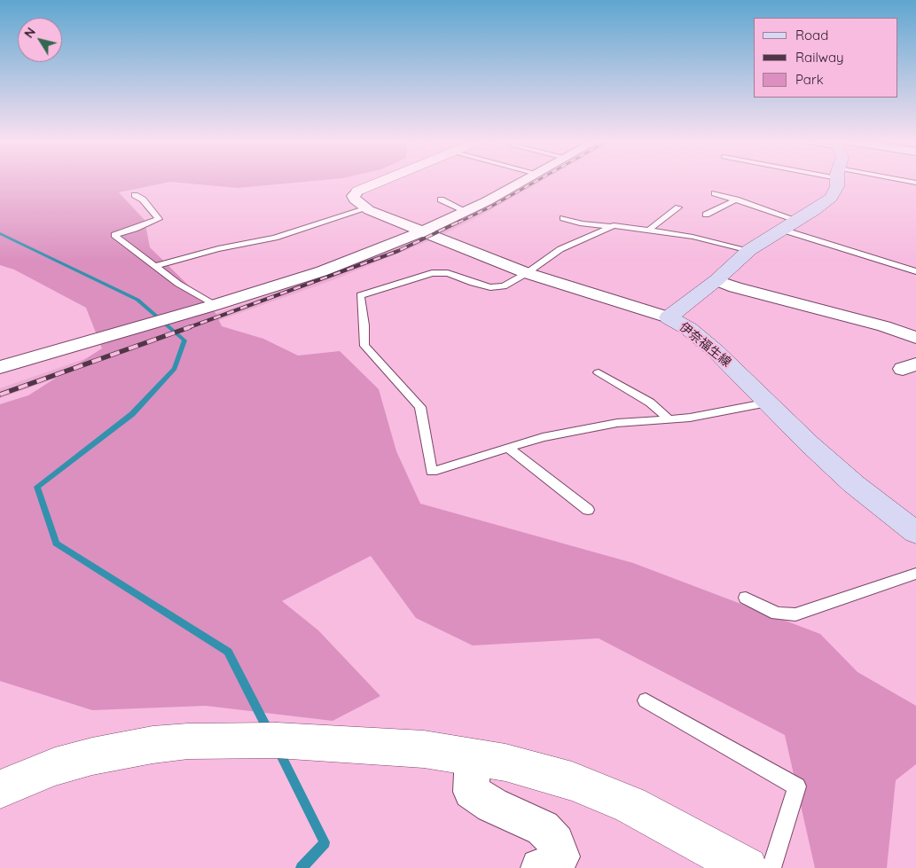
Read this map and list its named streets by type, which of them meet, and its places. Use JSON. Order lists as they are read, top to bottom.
{
  "streets": {
    "main road": ["伊奈福生線"]
  },
  "legend": ["Road", "Railway", "Park"],
  "north": "top left"
}
